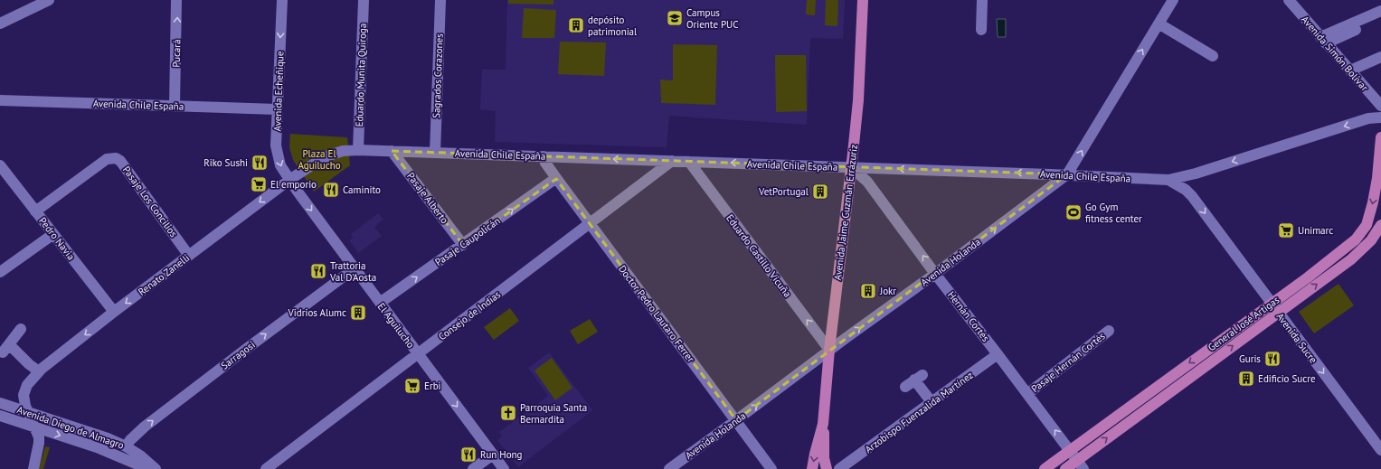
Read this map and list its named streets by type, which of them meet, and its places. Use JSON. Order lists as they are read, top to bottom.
{
  "streets": {
    "main road": ["Avenida Jaime Guzmán Errázuriz", "General José Artigas"],
    "street": [
      "Pucará",
      "Avenida Simón Bolívar",
      "Eduardo Munita Quiroga",
      "Sagrados Corazones",
      "Avenida Echeñique",
      "Avenida Chile España",
      "Pasaje Alberto",
      "Pasaje Los Concilios",
      "Pedro Navia",
      "Pasaje Caupolicán",
      "Eduardo Castillo Vicuña",
      "Avenida Holanda",
      "Renato Zanelli",
      "Doctor Pedro Lautaro Ferrer",
      "Consejo de Indias",
      "Hernán Cortés",
      "El Aguilucho",
      "Avenida Sucre",
      "Sarragosi",
      "Pasaje Hernán Cortés",
      "Arzobispo Fuenzalida Martínez",
      "Avenida Diego de Almagro"
    ]
  },
  "crossings": [
    ["Pucará", "Avenida Chile España"],
    ["Eduardo Munita Quiroga", "Avenida Chile España"],
    ["Sagrados Corazones", "Avenida Chile España"],
    ["Avenida Echeñique", "Avenida Chile España"],
    ["Avenida Echeñique", "Renato Zanelli"],
    ["Avenida Echeñique", "El Aguilucho"],
    ["Avenida Chile España", "Pasaje Alberto"],
    ["Avenida Chile España", "Avenida Jaime Guzmán Errázuriz"],
    ["Avenida Chile España", "Eduardo Castillo Vicuña"],
    ["Avenida Chile España", "Avenida Holanda"],
    ["Avenida Chile España", "Renato Zanelli"],
    ["Avenida Chile España", "Doctor Pedro Lautaro Ferrer"],
    ["Avenida Chile España", "Consejo de Indias"],
    ["Avenida Chile España", "Hernán Cortés"],
    ["Avenida Chile España", "El Aguilucho"],
    ["Avenida Chile España", "Avenida Sucre"],
    ["Pasaje Alberto", "Pasaje Caupolicán"],
    ["Pasaje Los Concilios", "Pedro Navia"],
    ["Pasaje Los Concilios", "Renato Zanelli"],
    ["Avenida Jaime Guzmán Errázuriz", "Eduardo Castillo Vicuña"],
    ["Avenida Jaime Guzmán Errázuriz", "Avenida Holanda"],
    ["Avenida Jaime Guzmán Errázuriz", "Hernán Cortés"],
    ["Pedro Navia", "Renato Zanelli"],
    ["Pasaje Caupolicán", "Doctor Pedro Lautaro Ferrer"],
    ["Pasaje Caupolicán", "El Aguilucho"],
    ["Eduardo Castillo Vicuña", "Avenida Holanda"],
    ["Avenida Holanda", "Doctor Pedro Lautaro Ferrer"],
    ["Avenida Holanda", "Hernán Cortés"],
    ["Renato Zanelli", "El Aguilucho"],
    ["Doctor Pedro Lautaro Ferrer", "Consejo de Indias"],
    ["Consejo de Indias", "El Aguilucho"],
    ["Hernán Cortés", "General José Artigas"],
    ["Hernán Cortés", "Pasaje Hernán Cortés"],
    ["Hernán Cortés", "Arzobispo Fuenzalida Martínez"],
    ["General José Artigas", "Avenida Sucre"],
    ["El Aguilucho", "Sarragosi"],
    ["Sarragosi", "Avenida Diego de Almagro"]
  ],
  "one_way": [
    "Pucará",
    "Avenida Echeñique",
    "Avenida Chile España",
    "Pasaje Caupolicán",
    "Eduardo Castillo Vicuña",
    "Avenida Holanda",
    "Renato Zanelli",
    "Hernán Cortés",
    "El Aguilucho",
    "Avenida Sucre",
    "Sarragosi"
  ],
  "parks": ["Plaza El Aguilucho"],
  "places": {
    "school or university": ["Campus Oriente PUC"],
    "building": [
      "depósito patrimonial",
      "VetPortugal",
      "Jokr",
      "Vidrios Alumc",
      "Edificio Sucre"
    ],
    "restaurant": [
      "Riko Sushi",
      "Caminito",
      "Trattoria Val D'Aosta",
      "Guris",
      "Run Hong"
    ],
    "supermarket": ["El emporio", "Unimarc", "Erbi"],
    "sports": ["Go Gym fitness center"],
    "church": ["Parroquia Santa Bernardita"]
  }
}
